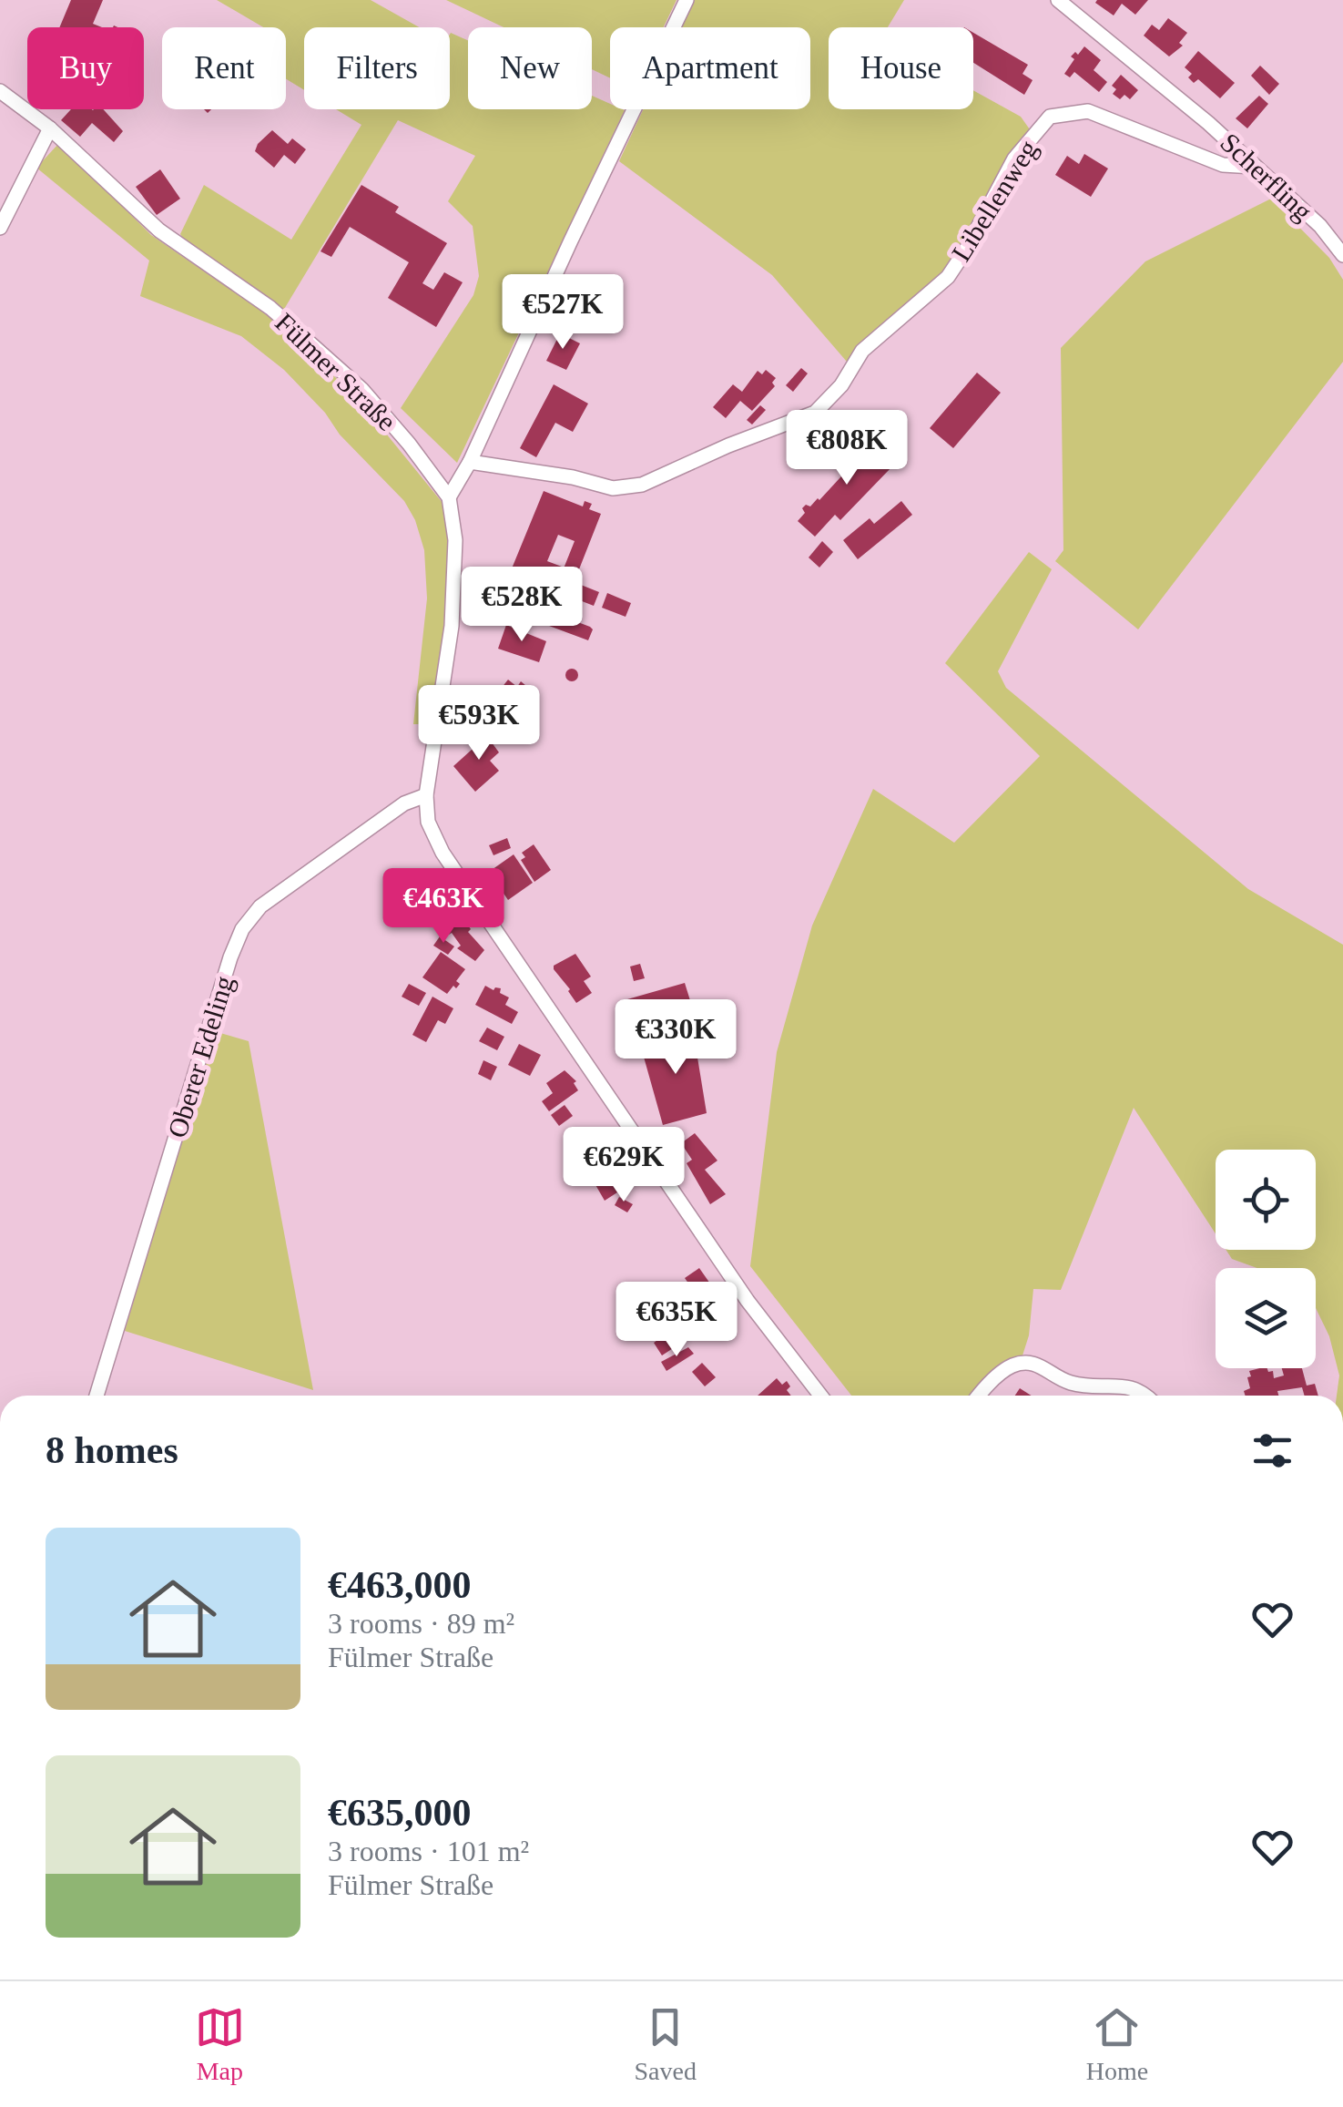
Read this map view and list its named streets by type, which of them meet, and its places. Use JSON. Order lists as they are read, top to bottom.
{
  "streets": {
    "street": [
      "Scherfling",
      "Libellenweg",
      "Fülmer Straße",
      "Oberer Edeling"
    ]
  },
  "crossings": [
    ["Scherfling", "Libellenweg"],
    ["Fülmer Straße", "Oberer Edeling"]
  ],
  "page": {
    "chip": [
      "Buy",
      "Rent",
      "Filters",
      "New",
      "Apartment",
      "House"
    ],
    "price": [
      "€527K",
      "€808K",
      "€528K",
      "€593K",
      "€463K",
      "€330K",
      "€629K",
      "€635K"
    ],
    "heading": "8 homes",
    "list": [
      {
        "name": "€463,000",
        "note": "3 rooms · 89 m² · Fülmer Straße"
      },
      {
        "name": "€635,000",
        "note": "3 rooms · 101 m² · Fülmer Straße"
      }
    ],
    "tabs": ["Map", "Saved", "Home"]
  }
}
